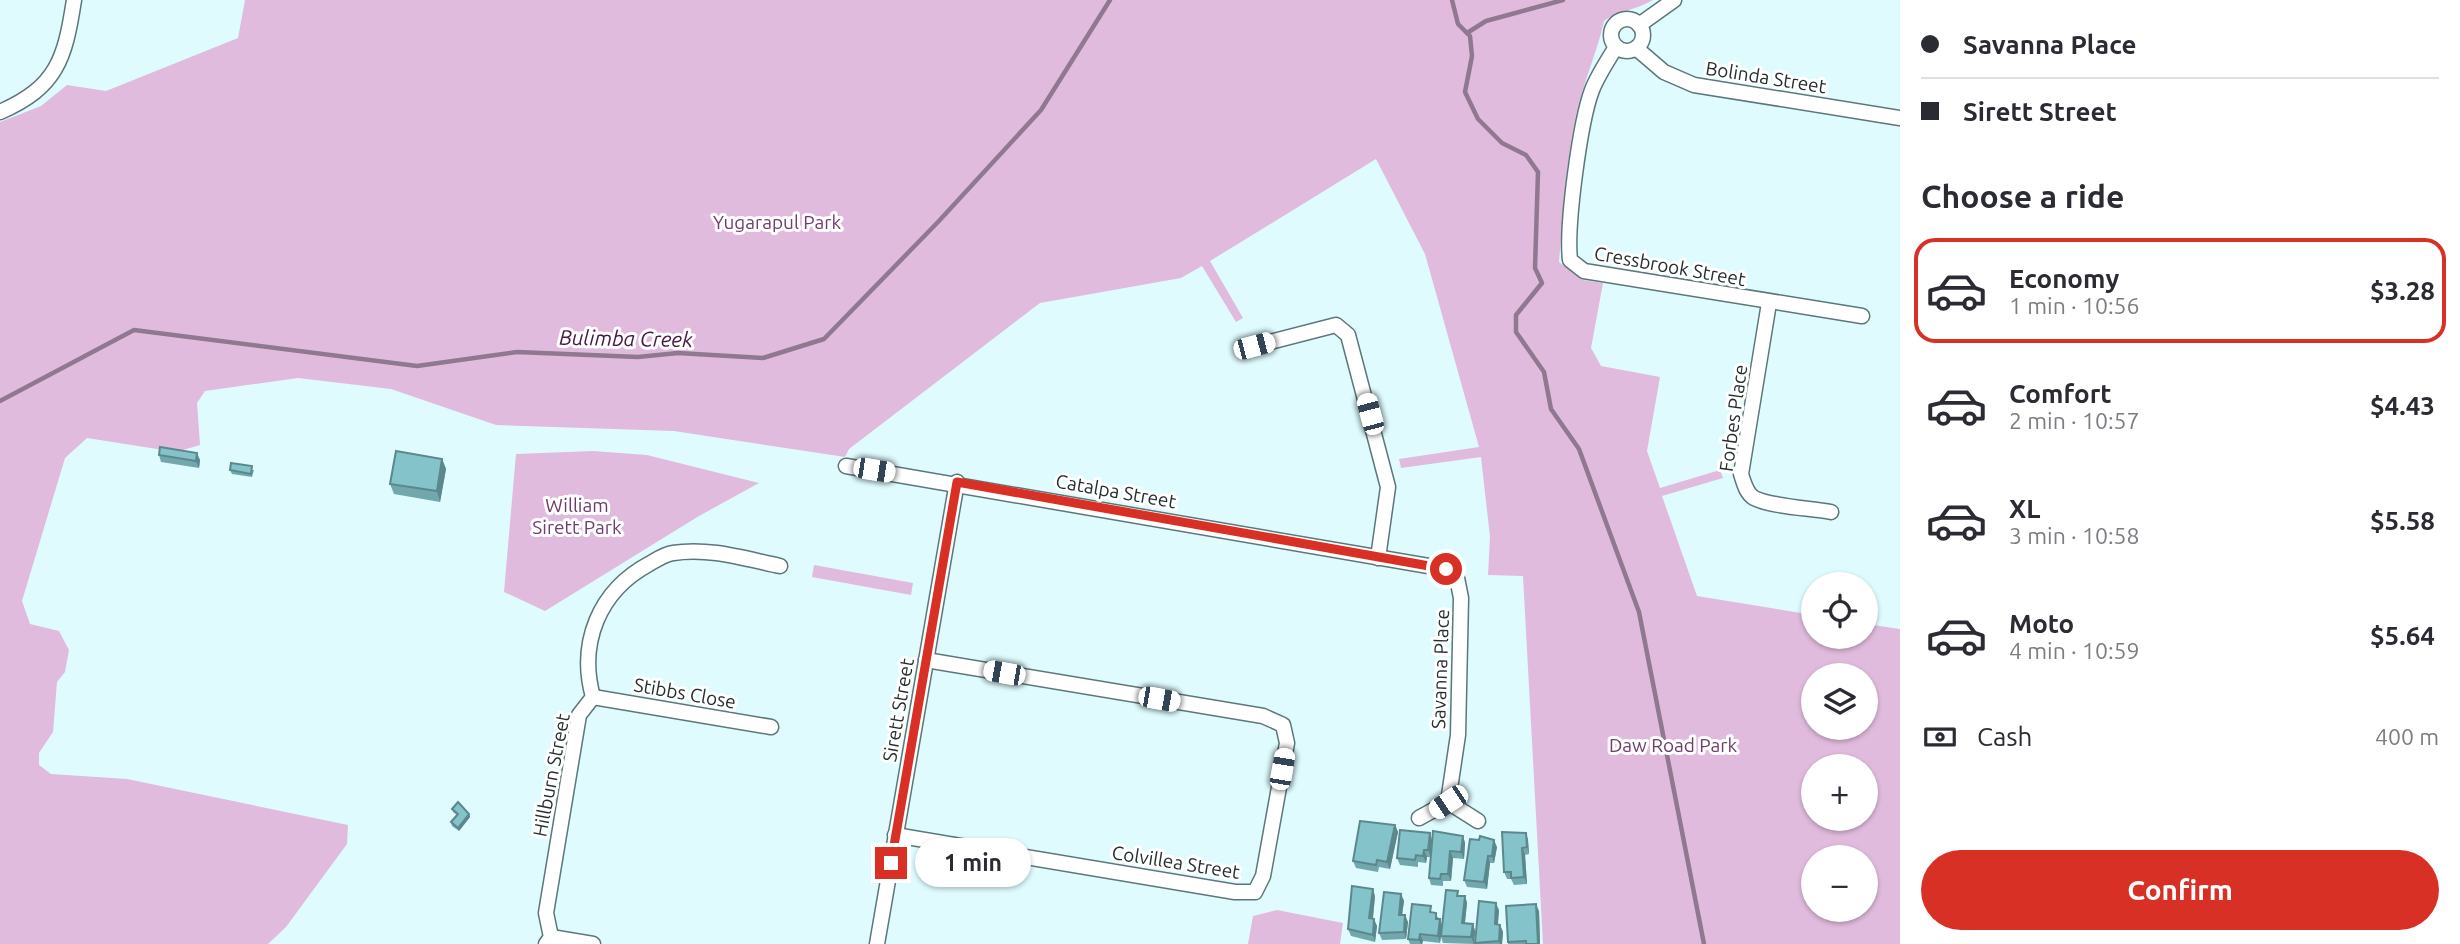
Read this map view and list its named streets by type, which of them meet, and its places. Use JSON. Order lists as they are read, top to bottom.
{
  "streets": {
    "street": [
      "Bolinda Street",
      "Cressbrook Street",
      "Forbes Place",
      "Catalpa Street",
      "Savanna Place",
      "Stibbs Close",
      "Sirett Street",
      "Hillburn Street",
      "Colvillea Street"
    ]
  },
  "crossings": [
    ["Bolinda Street", "Cressbrook Street"],
    ["Cressbrook Street", "Forbes Place"],
    ["Catalpa Street", "Savanna Place"],
    ["Catalpa Street", "Sirett Street"],
    ["Stibbs Close", "Hillburn Street"],
    ["Sirett Street", "Colvillea Street"]
  ],
  "water": ["Bulimba Creek"],
  "parks": ["Yugarapul Park", "William Sirett Park", "Daw Road Park"],
  "page": {
    "banner": ["Savanna Place", "Sirett Street"],
    "heading": "Choose a ride",
    "list": [
      {
        "name": "Economy",
        "note": "1 min · 10:56",
        "value": "$3.28"
      },
      {
        "name": "Comfort",
        "note": "2 min · 10:57",
        "value": "$4.43"
      },
      {
        "name": "XL",
        "note": "3 min · 10:58",
        "value": "$5.58"
      },
      {
        "name": "Moto",
        "note": "4 min · 10:59",
        "value": "$5.64"
      }
    ],
    "map_buttons": ["+", "−"],
    "pay": ["Cash", "400 m"],
    "buttons": "Confirm",
    "bubble": "1 min"
  }
}
